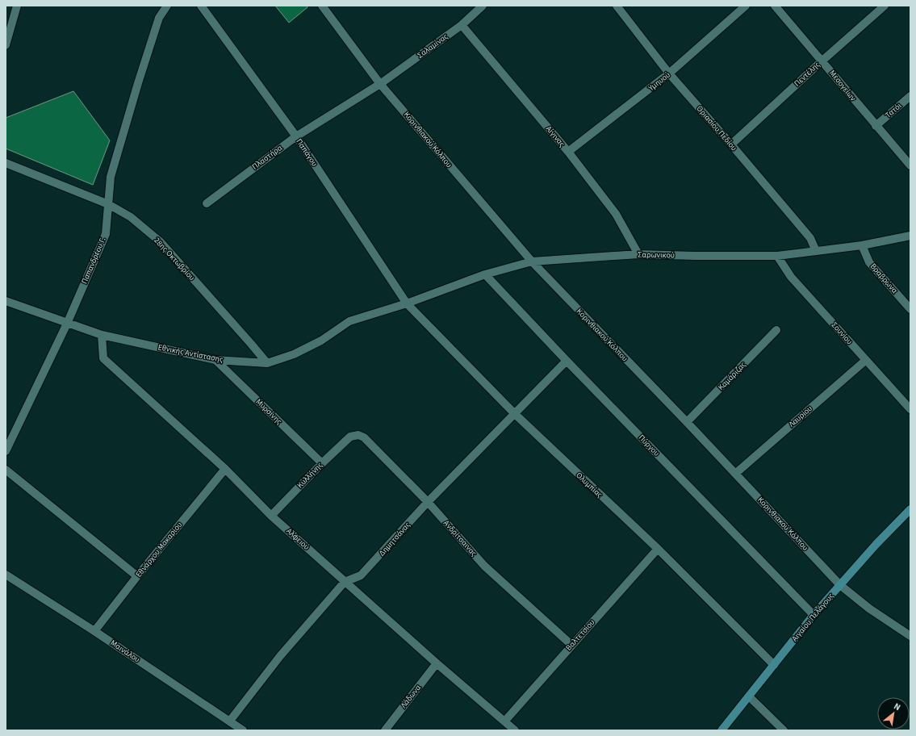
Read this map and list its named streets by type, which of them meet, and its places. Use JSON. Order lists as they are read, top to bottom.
{
  "streets": {
    "main road": ["Αιγαίου Πελάγους"],
    "street": [
      "Σαλαμίνας",
      "Πεντέλης",
      "Υμηυού",
      "Μεσογείων",
      "Τατόι",
      "Θριασίου Πεδίου",
      "Αίγινας",
      "Κορινθιακού Κόλπου",
      "Παπάγου",
      "Πλαστήρα",
      "Σαρωνικού",
      "28ης Οκτωβρίου",
      "Παπανδρέου Γ.",
      "Βραβρώνα",
      "Σουνίου",
      "Εθνικής Αντίστασης",
      "Καμάριζας",
      "Μυρσίνης",
      "Λαυρίου",
      "Πύργου",
      "Κυλλήνης",
      "Ολυμπίας",
      "Ανδρίτσαινας",
      "Αλφειού",
      "Δημητσάνας",
      "Εθνάρχου Μακαρίου",
      "Βαλτετσίου",
      "Μαινάλου",
      "Λάδωνα"
    ]
  },
  "crossings": [
    ["Σαλαμίνας", "Αίγινας"],
    ["Σαλαμίνας", "Κορινθιακού Κόλπου"],
    ["Σαλαμίνας", "Πλαστήρα"],
    ["Πεντέλης", "Μεσογείων"],
    ["Πεντέλης", "Θριασίου Πεδίου"],
    ["Υμηυού", "Θριασίου Πεδίου"],
    ["Υμηυού", "Αίγινας"],
    ["Μεσογείων", "Τατόι"],
    ["Θριασίου Πεδίου", "Σαρωνικού"],
    ["Αίγινας", "Σαρωνικού"],
    ["Κορινθιακού Κόλπου", "Πλαστήρα"],
    ["Κορινθιακού Κόλπου", "Σαρωνικού"],
    ["Κορινθιακού Κόλπου", "Καμάριζας"],
    ["Κορινθιακού Κόλπου", "Λαυρίου"],
    ["Κορινθιακού Κόλπου", "Αιγαίου Πελάγους"],
    ["Παπάγου", "Πλαστήρα"],
    ["Παπάγου", "Σαρωνικού"],
    ["Παπάγου", "Εθνικής Αντίστασης"],
    ["Παπάγου", "Ολυμπίας"],
    ["Σαρωνικού", "Βραβρώνα"],
    ["Σαρωνικού", "Σουνίου"],
    ["Σαρωνικού", "Εθνικής Αντίστασης"],
    ["Σαρωνικού", "Πύργου"],
    ["Σαρωνικού", "Ολυμπίας"],
    ["28ης Οκτωβρίου", "Παπανδρέου Γ."],
    ["28ης Οκτωβρίου", "Εθνικής Αντίστασης"],
    ["Παπανδρέου Γ.", "Εθνικής Αντίστασης"],
    ["Σουνίου", "Λαυρίου"],
    ["Εθνικής Αντίστασης", "Μυρσίνης"],
    ["Εθνικής Αντίστασης", "Ολυμπίας"],
    ["Εθνικής Αντίστασης", "Αλφειού"],
    ["Μυρσίνης", "Κυλλήνης"],
    ["Πύργου", "Δημητσάνας"],
    ["Πύργου", "Αιγαίου Πελάγους"],
    ["Κυλλήνης", "Ανδρίτσαινας"],
    ["Κυλλήνης", "Αλφειού"],
    ["Ολυμπίας", "Δημητσάνας"],
    ["Ολυμπίας", "Αιγαίου Πελάγους"],
    ["Ολυμπίας", "Βαλτετσίου"],
    ["Ανδρίτσαινας", "Δημητσάνας"],
    ["Ανδρίτσαινας", "Βαλτετσίου"],
    ["Αλφειού", "Δημητσάνας"],
    ["Αλφειού", "Εθνάρχου Μακαρίου"],
    ["Αλφειού", "Βαλτετσίου"],
    ["Αλφειού", "Λάδωνα"],
    ["Δημητσάνας", "Μαινάλου"],
    ["Εθνάρχου Μακαρίου", "Μαινάλου"]
  ],
  "north": "top right"
}
